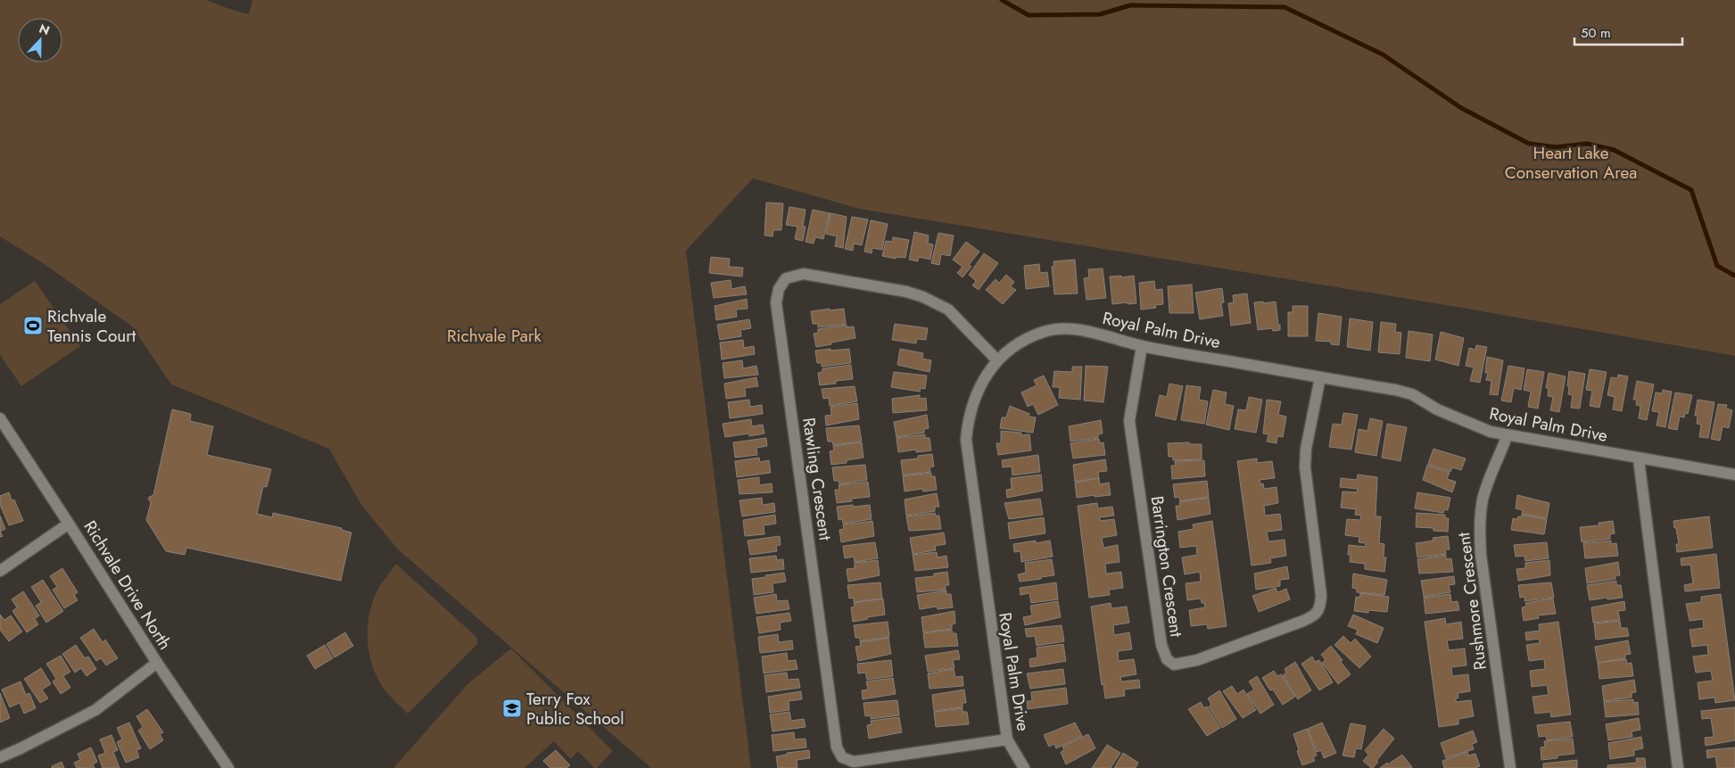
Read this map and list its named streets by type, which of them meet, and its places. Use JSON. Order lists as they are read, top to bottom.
{
  "streets": {
    "street": [
      "Royal Palm Drive",
      "Rawling Crescent",
      "Barrington Crescent",
      "Richvale Drive North",
      "Rushmore Crescent"
    ]
  },
  "crossings": [
    ["Royal Palm Drive", "Rawling Crescent"],
    ["Royal Palm Drive", "Barrington Crescent"],
    ["Royal Palm Drive", "Rushmore Crescent"]
  ],
  "parks": ["Heart Lake Conservation Area", "Richvale Park"],
  "places": {
    "sports": ["Richvale Tennis Court"],
    "school or university": ["Terry Fox Public School"]
  },
  "scale_bar": "50 m",
  "north": "top"
}
